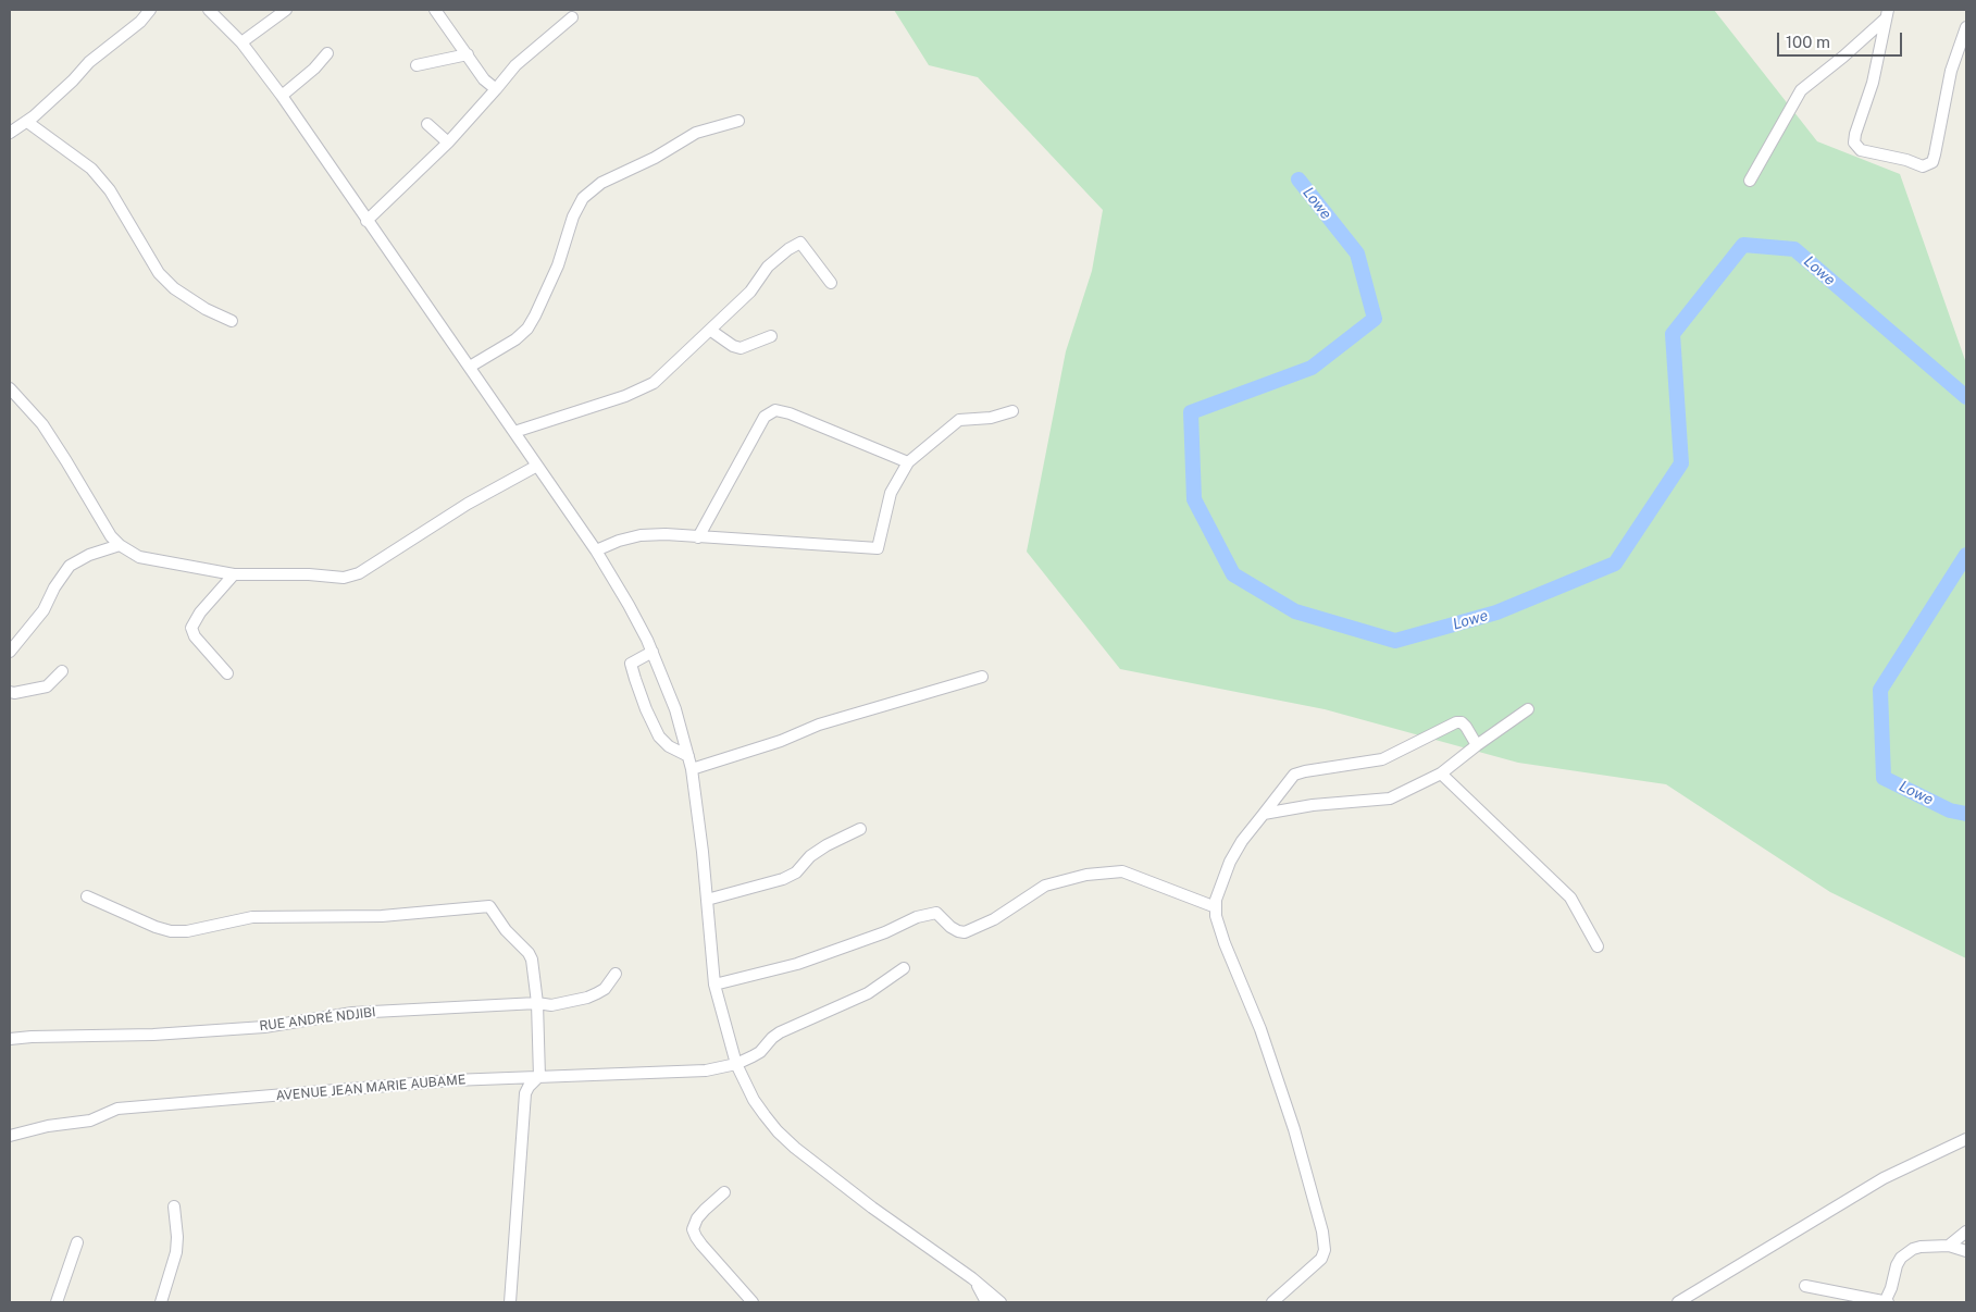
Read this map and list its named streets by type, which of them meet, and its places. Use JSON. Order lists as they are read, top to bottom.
{
  "streets": {
    "street": ["RUE ANDRÉ NDJIBI", "AVENUE JEAN MARIE AUBAME"]
  },
  "water": ["Lowe"],
  "scale_bar": "100 m"
}
